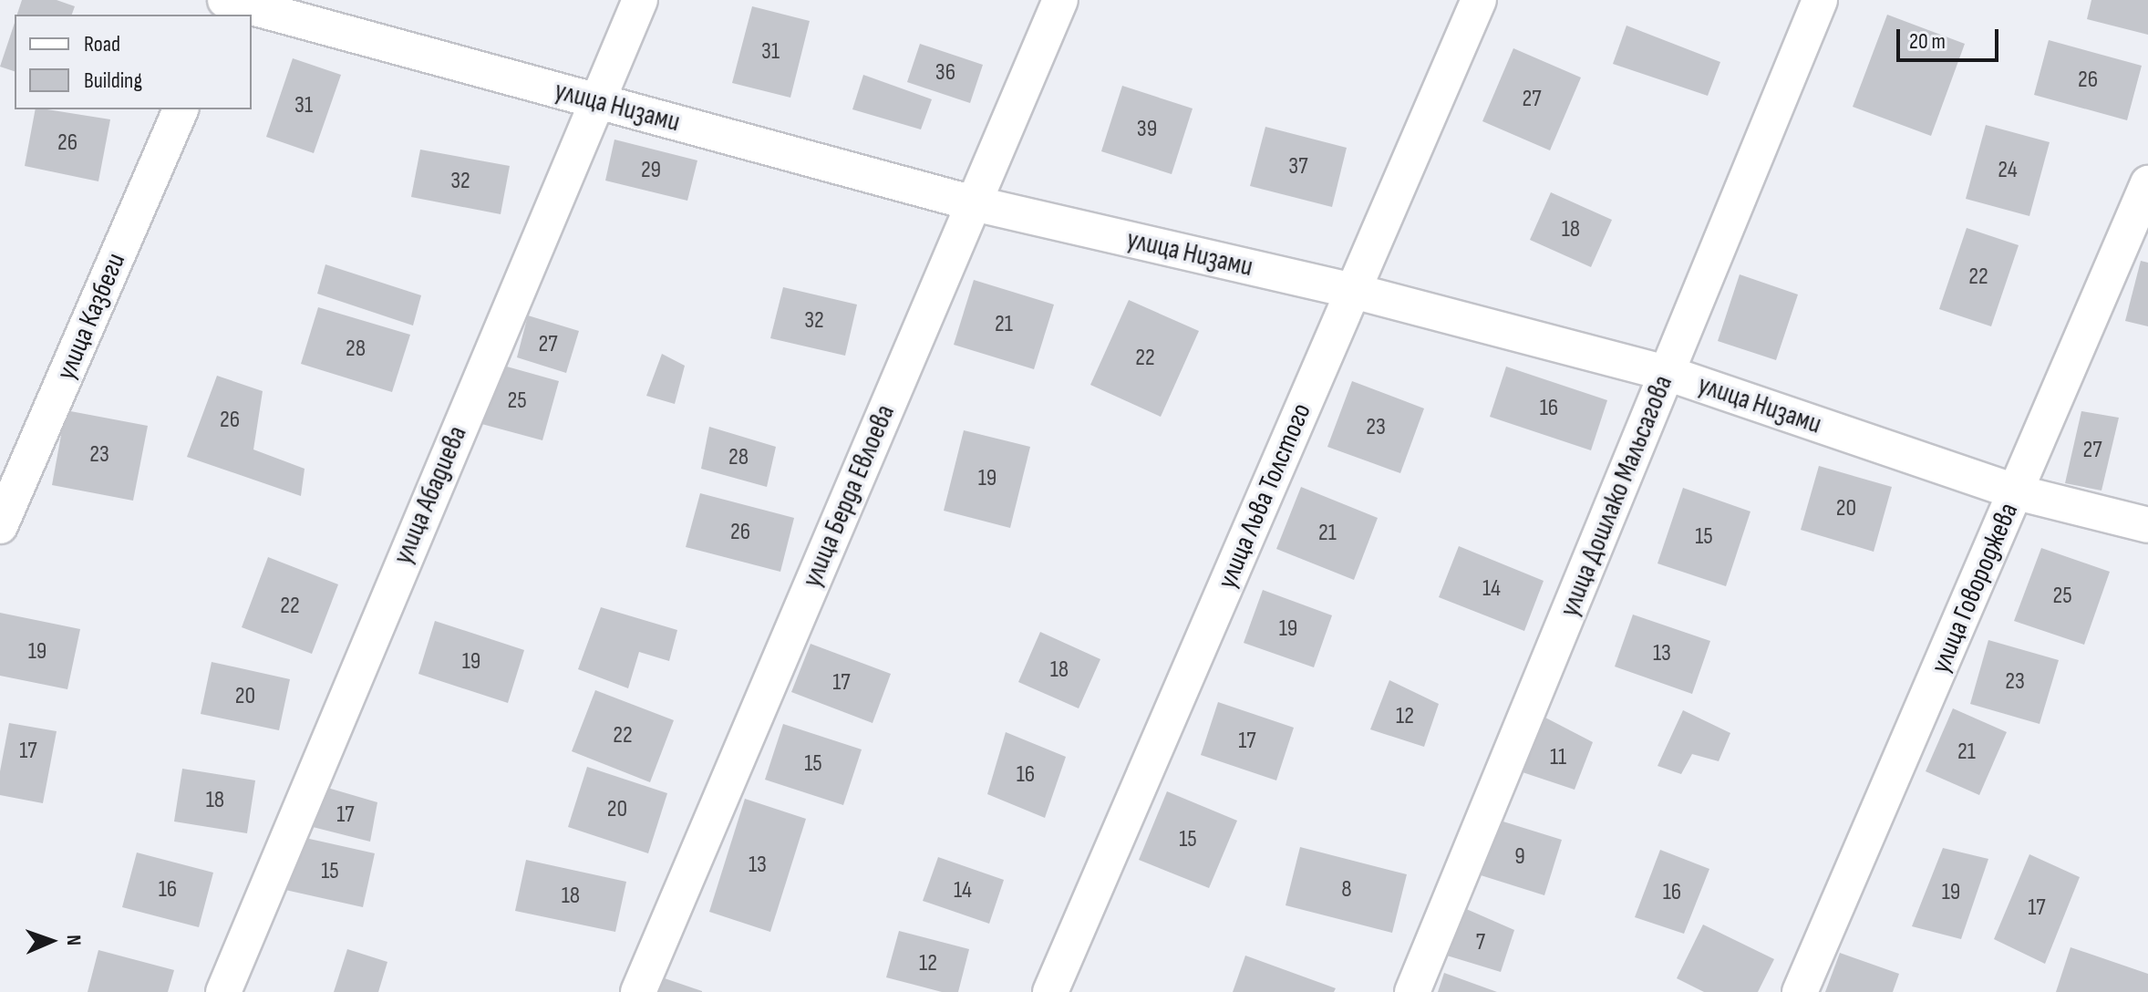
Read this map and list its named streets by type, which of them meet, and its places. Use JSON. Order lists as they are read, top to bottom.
{
  "streets": {
    "street": [
      "улица Низами",
      "улица Казбеги",
      "улица Абадиева",
      "улица Берда Евлоева",
      "улица Льва Толстого",
      "улица Дошлако Мальсагова",
      "улица Говороджева"
    ]
  },
  "crossings": [
    ["улица Низами", "улица Абадиева"],
    ["улица Низами", "улица Берда Евлоева"],
    ["улица Низами", "улица Льва Толстого"],
    ["улица Низами", "улица Дошлако Мальсагова"],
    ["улица Низами", "улица Говороджева"]
  ],
  "house_numbers": [
    "31",
    "36",
    "26",
    "27",
    "31",
    "39",
    "26",
    "37",
    "29",
    "24",
    "32",
    "18",
    "22",
    "32",
    "21",
    "27",
    "28",
    "22",
    "25",
    "16",
    "26",
    "23",
    "27",
    "23",
    "28",
    "19",
    "20",
    "26",
    "21",
    "15",
    "14",
    "25",
    "22",
    "19",
    "19",
    "13",
    "19",
    "18",
    "23",
    "17",
    "20",
    "12",
    "22",
    "17",
    "17",
    "21",
    "11",
    "15",
    "16",
    "18",
    "20",
    "17",
    "15",
    "9",
    "13",
    "15",
    "16",
    "8",
    "14",
    "16",
    "19",
    "18",
    "17",
    "7",
    "12"
  ],
  "legend": ["Road", "Building"],
  "scale_bar": "20 m",
  "north": "right"
}
